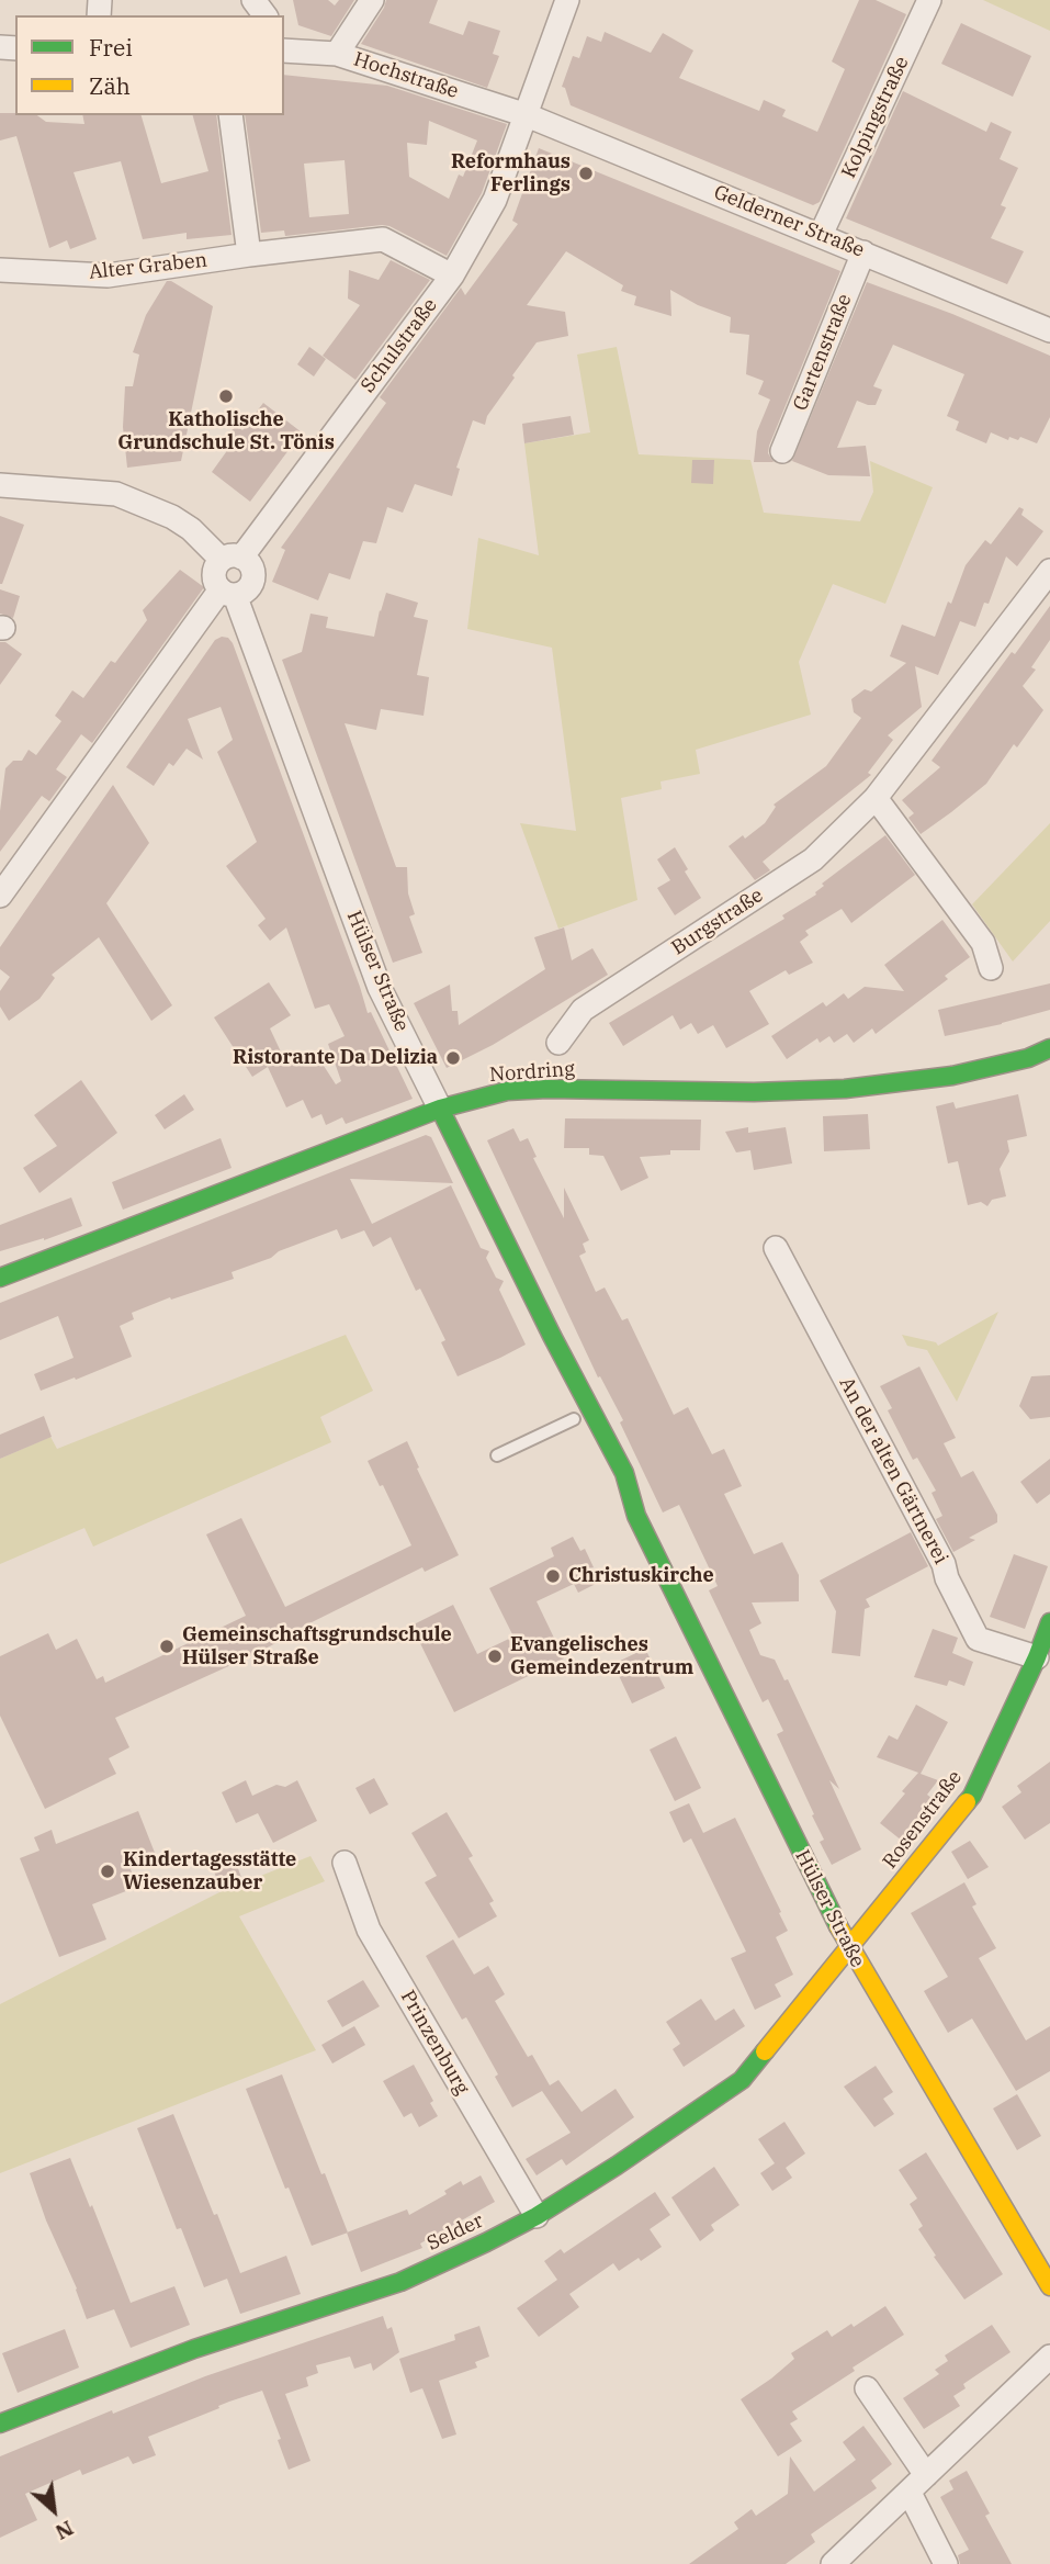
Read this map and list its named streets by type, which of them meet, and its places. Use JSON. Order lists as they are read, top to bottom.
{
  "streets": {
    "street": [
      "Hochstraße",
      "Kolpingstraße",
      "Gelderner Straße",
      "Alter Graben",
      "Schulstraße",
      "Gartenstraße",
      "Burgstraße",
      "Hülser Straße",
      "Nordring",
      "An der alten Gärtnerei",
      "Rosenstraße",
      "Prinzenburg",
      "Selder"
    ]
  },
  "crossings": [
    ["Hochstraße", "Gelderner Straße"],
    ["Hochstraße", "Schulstraße"],
    ["Kolpingstraße", "Gelderner Straße"],
    ["Gelderner Straße", "Schulstraße"],
    ["Gelderner Straße", "Gartenstraße"],
    ["Alter Graben", "Schulstraße"],
    ["Schulstraße", "Hülser Straße"],
    ["Hülser Straße", "Nordring"],
    ["Hülser Straße", "Rosenstraße"],
    ["Hülser Straße", "Selder"],
    ["An der alten Gärtnerei", "Rosenstraße"],
    ["Rosenstraße", "Selder"],
    ["Prinzenburg", "Selder"]
  ],
  "places": [
    "Reformhaus Ferlings",
    "Katholische Grundschule St. Tönis",
    "Ristorante Da Delizia",
    "Christuskirche",
    "Gemeinschaftsgrundschule Hülser Straße",
    "Evangelisches Gemeindezentrum",
    "Kindertagesstätte Wiesenzauber"
  ],
  "legend": ["Frei", "Zäh"],
  "north": "bottom right"
}
